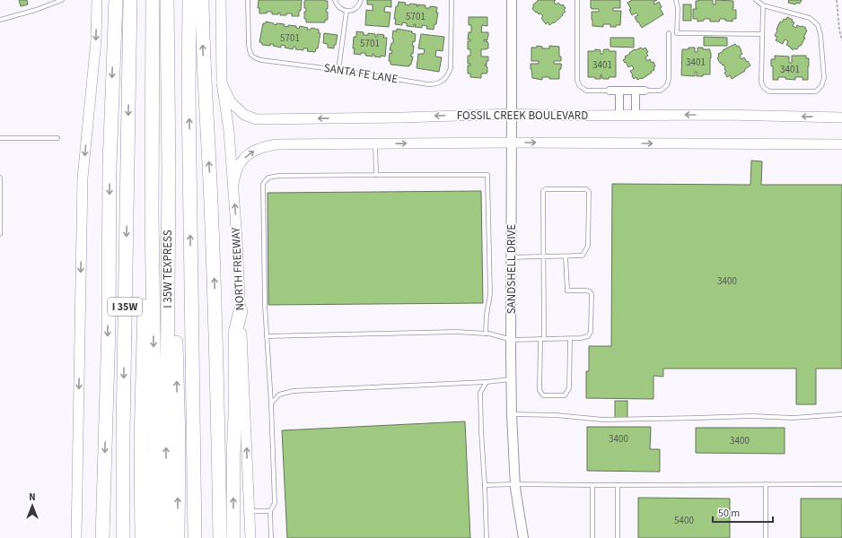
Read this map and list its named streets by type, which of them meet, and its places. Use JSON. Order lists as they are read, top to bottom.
{
  "streets": {
    "highway": ["I 35W TEXPRESS", "NORTH FREEWAY", "I 35W"],
    "main road": ["FOSSIL CREEK BOULEVARD"],
    "street": ["SANDSHELL DRIVE"],
    "lane": ["SANTA FE LANE"]
  },
  "crossings": [
    ["FOSSIL CREEK BOULEVARD", "NORTH FREEWAY"],
    ["FOSSIL CREEK BOULEVARD", "SANDSHELL DRIVE"]
  ],
  "house_numbers": [
    "5701",
    "5701",
    "5701",
    "3401",
    "3401",
    "3401",
    "3400",
    "3400",
    "3400",
    "5400"
  ],
  "scale_bar": "50 m",
  "north": "top"
}
